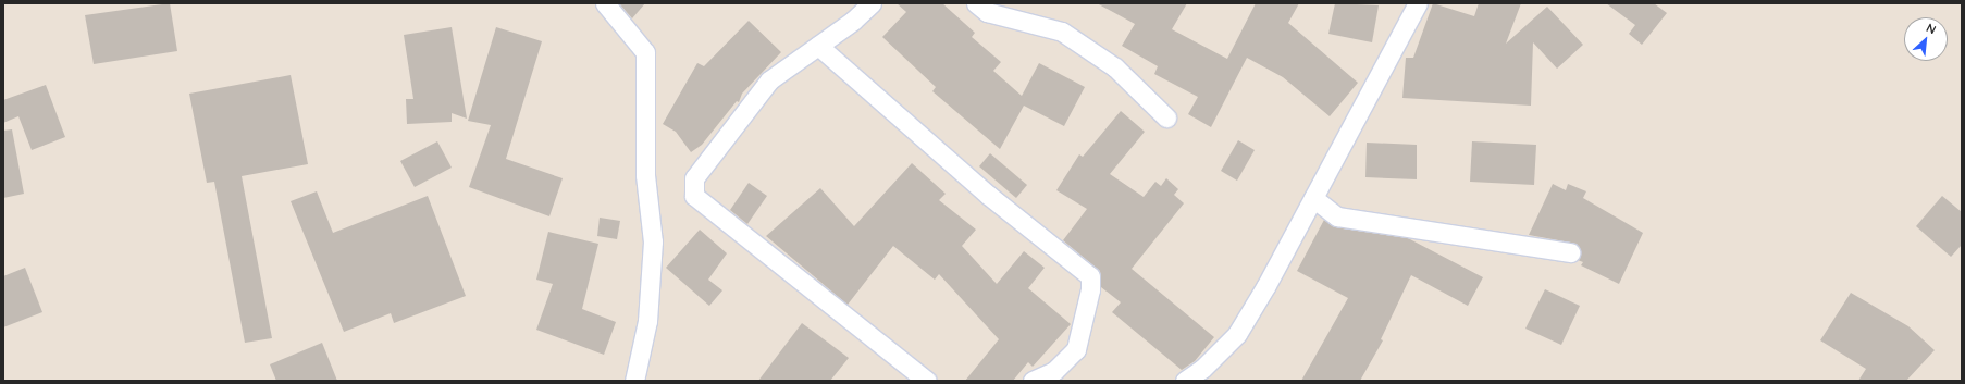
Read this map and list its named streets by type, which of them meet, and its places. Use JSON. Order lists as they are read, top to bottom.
{
  "north": "top right"
}
